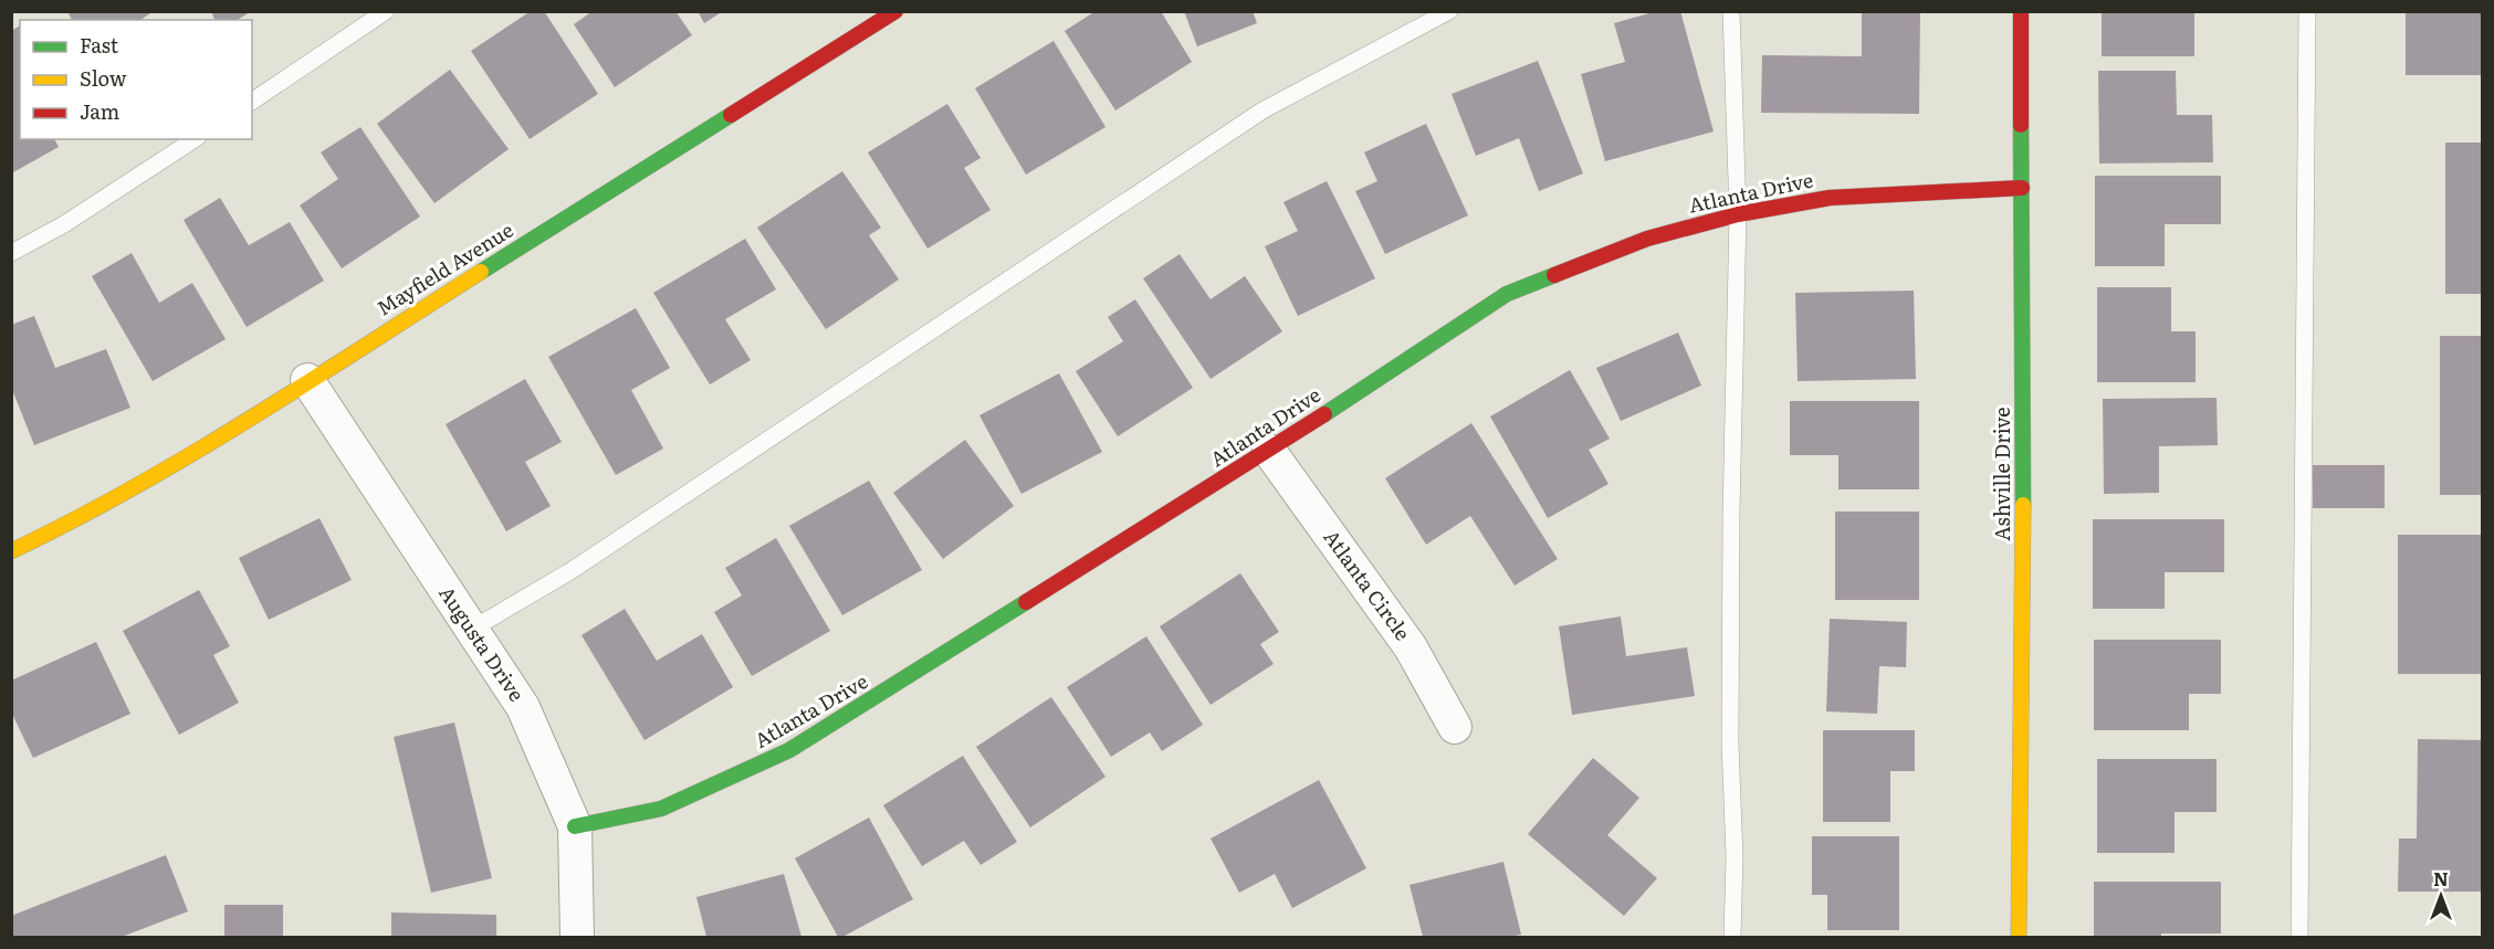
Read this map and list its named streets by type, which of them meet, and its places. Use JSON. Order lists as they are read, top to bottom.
{
  "streets": {
    "street": [
      "Atlanta Drive",
      "Mayfield Avenue",
      "Ashville Drive",
      "Atlanta Circle",
      "Augusta Drive"
    ]
  },
  "crossings": [
    ["Atlanta Drive", "Ashville Drive"],
    ["Atlanta Drive", "Atlanta Circle"],
    ["Atlanta Drive", "Augusta Drive"],
    ["Mayfield Avenue", "Augusta Drive"]
  ],
  "legend": ["Fast", "Slow", "Jam"],
  "north": "top"
}
